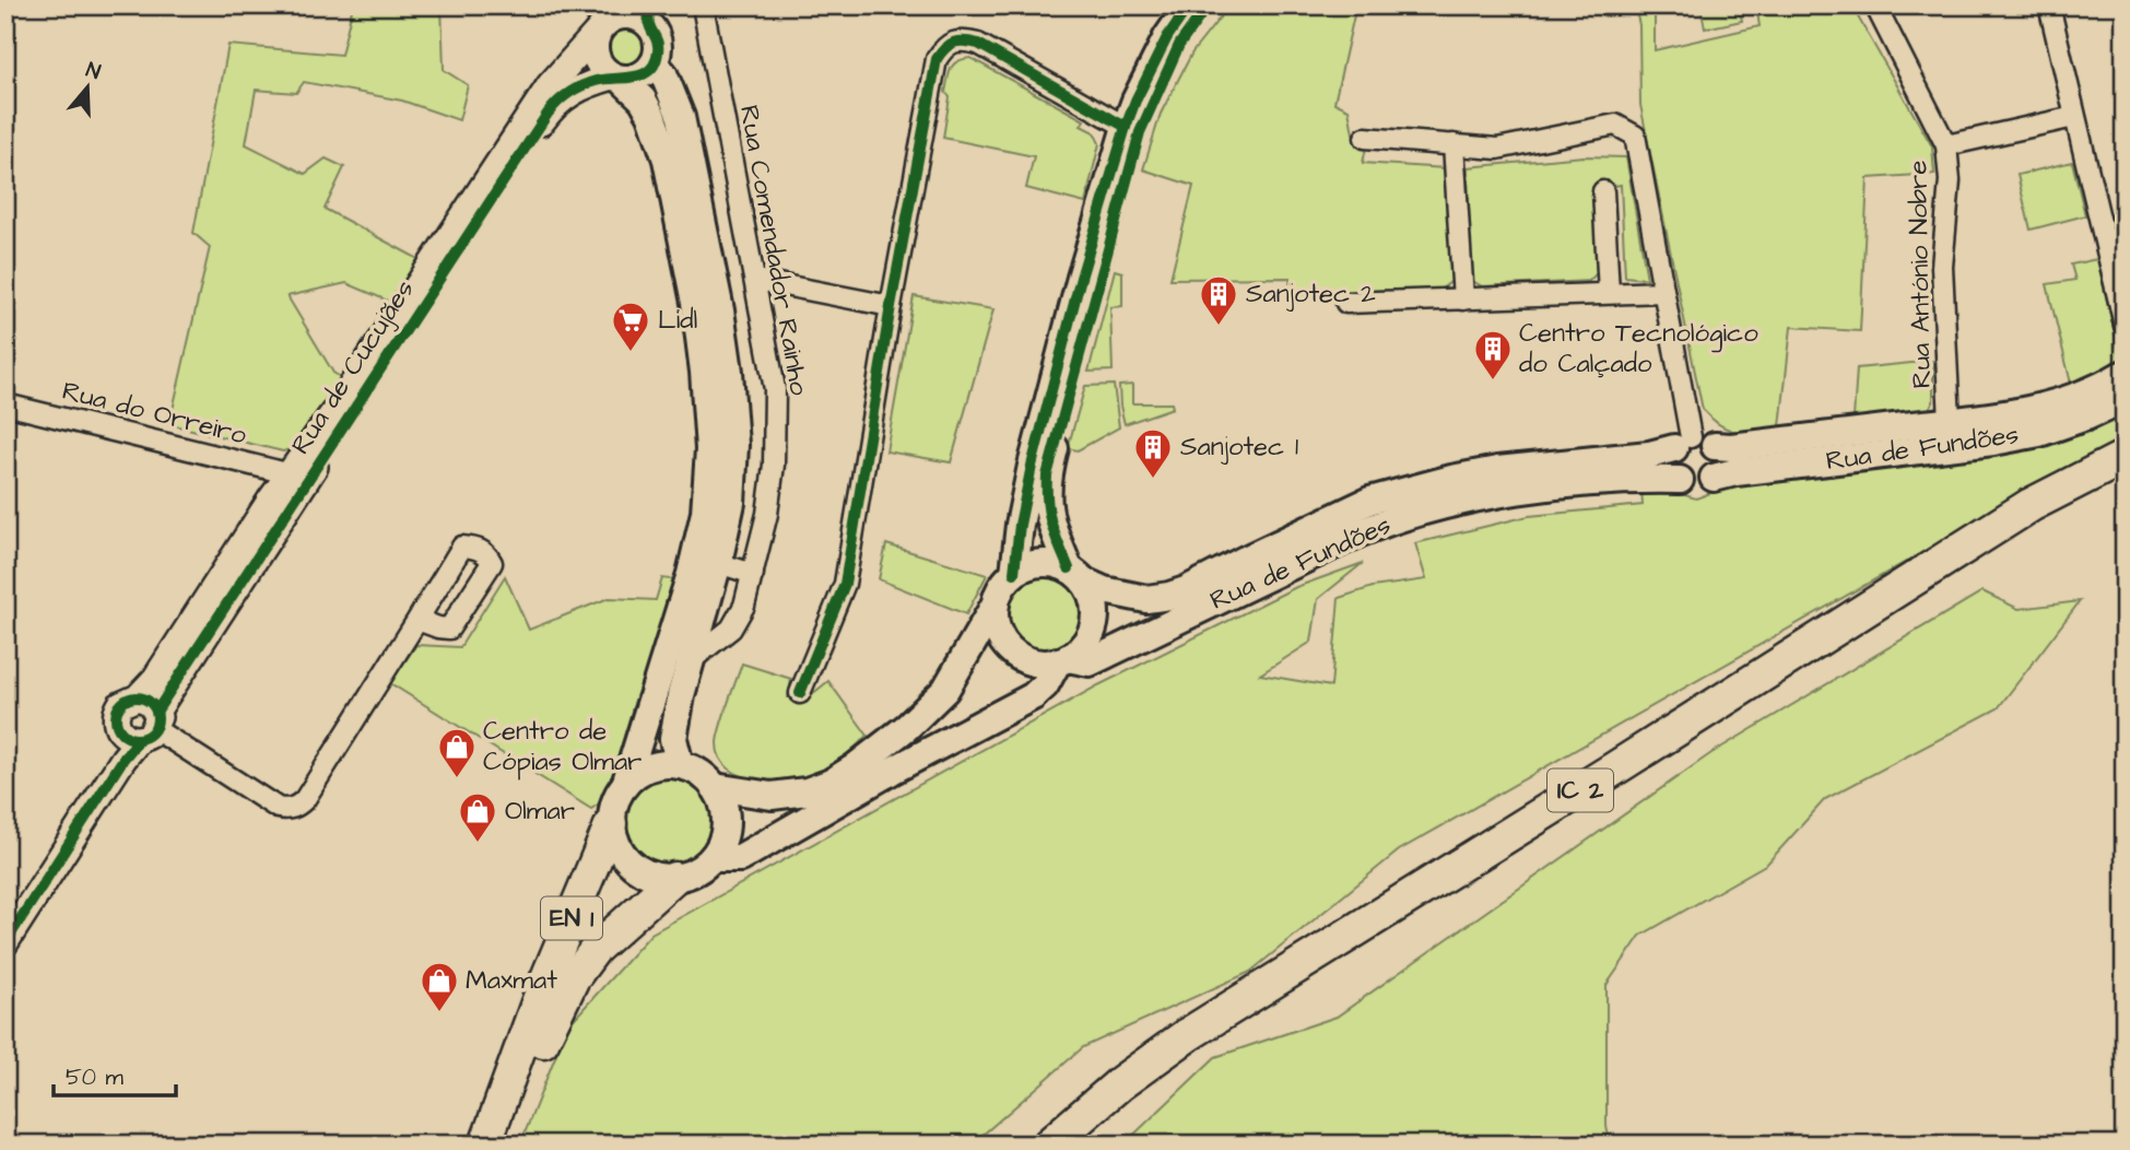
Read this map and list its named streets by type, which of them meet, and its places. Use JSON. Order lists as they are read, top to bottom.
{
  "streets": {
    "highway": ["IC 2"],
    "main road": ["Rua de Fundões", "EN 1"],
    "street": [
      "Rua Comendador Rainho",
      "Rua António Nobre",
      "Rua de Cucujães",
      "Rua do Orreiro"
    ]
  },
  "crossings": [
    ["Rua António Nobre", "Rua de Fundões"],
    ["Rua de Cucujães", "Rua do Orreiro"]
  ],
  "places": {
    "building": ["Sanjotec 2", "Centro Tecnológico do Calçado", "Sanjotec 1"],
    "supermarket": ["Lidl"],
    "shop": ["Centro de Cópias Olmar", "Olmar", "Maxmat"]
  },
  "scale_bar": "50 m",
  "north": "top"
}
